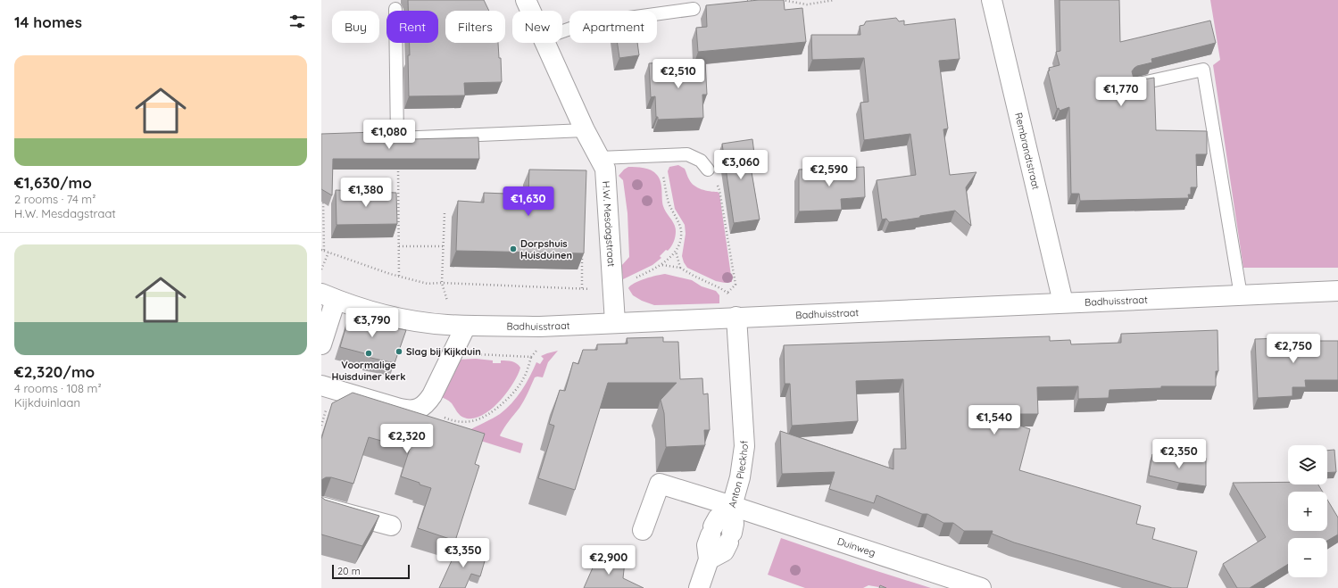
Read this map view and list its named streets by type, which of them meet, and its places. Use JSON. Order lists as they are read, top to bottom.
{
  "streets": {
    "street": [
      "Rembrandtstraat",
      "H.W. Mesdagstraat",
      "Badhuisstraat",
      "Anton Pieckhof",
      "Duinweg"
    ]
  },
  "crossings": [
    ["Rembrandtstraat", "Badhuisstraat"],
    ["H.W. Mesdagstraat", "Badhuisstraat"],
    ["Badhuisstraat", "Anton Pieckhof"],
    ["Anton Pieckhof", "Duinweg"]
  ],
  "places": ["Dorpshuis Huisduinen", "Slag bij Kijkduin", "Voormalige Huisduiner kerk"],
  "scale_bar": "20 m",
  "page": {
    "heading": "14 homes",
    "chip": [
      "Buy",
      "Rent",
      "Filters",
      "New",
      "Apartment"
    ],
    "list": [
      {
        "name": "€1,630/mo",
        "note": "2 rooms · 74 m² · H.W. Mesdagstraat"
      },
      {
        "name": "€2,320/mo",
        "note": "4 rooms · 108 m² · Kijkduinlaan"
      }
    ],
    "price": [
      "€2,510",
      "€1,770",
      "€1,080",
      "€3,060",
      "€2,590",
      "€1,380",
      "€1,630",
      "€3,790",
      "€2,750",
      "€1,540",
      "€2,320",
      "€2,350",
      "€3,350",
      "€2,900"
    ],
    "map_buttons": ["+", "−"],
    "scale": "20 m"
  }
}
